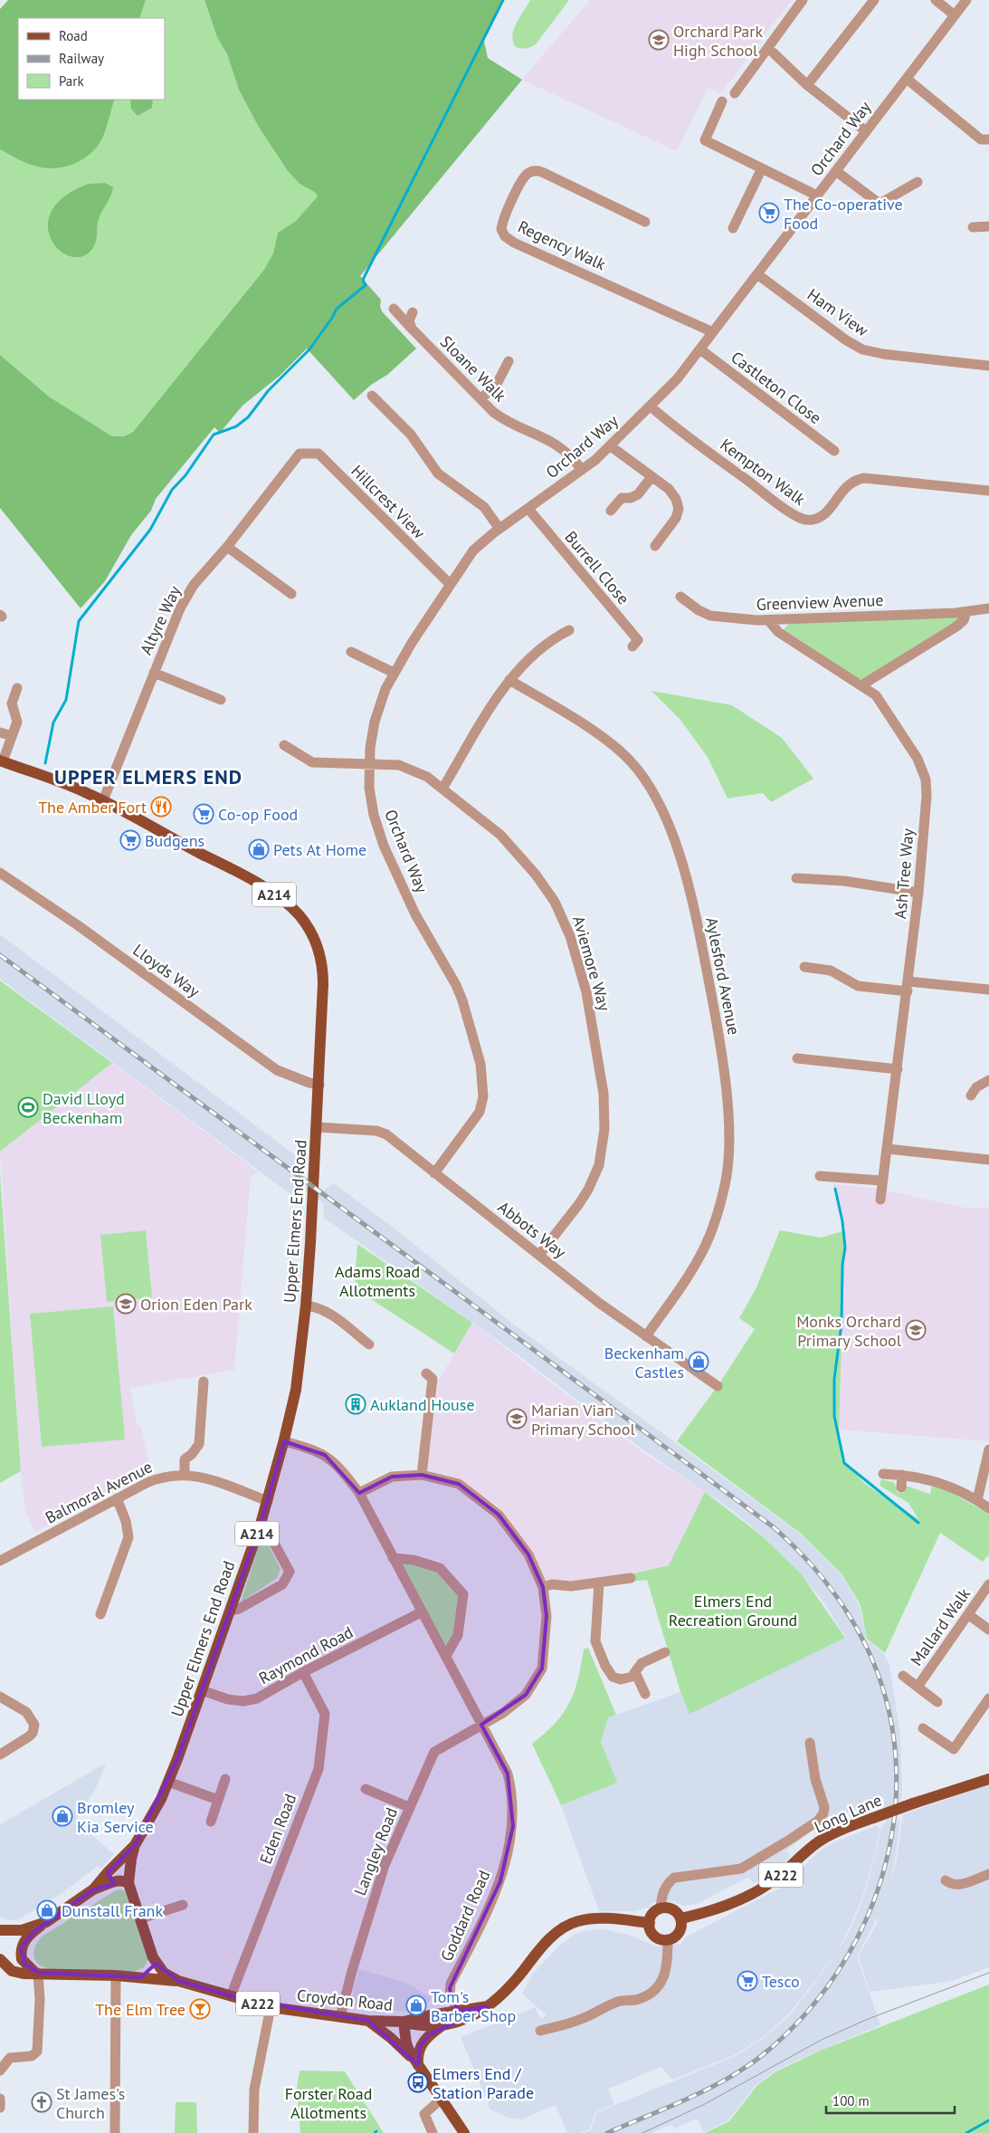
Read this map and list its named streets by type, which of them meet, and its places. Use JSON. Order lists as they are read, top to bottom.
{
  "streets": {
    "main road": [
      "A214",
      "Upper Elmers End Road",
      "Long Lane",
      "A222",
      "Croydon Road"
    ],
    "street": [
      "Orchard Way",
      "Regency Walk",
      "Ham View",
      "Sloane Walk",
      "Castleton Close",
      "Kempton Walk",
      "Hillcrest View",
      "Burrell Close",
      "Greenview Avenue",
      "Altyre Way",
      "Ash Tree Way",
      "Aviemore Way",
      "Lloyds Way",
      "Aylesford Avenue",
      "Abbots Way",
      "Balmoral Avenue",
      "Mallard Walk",
      "Raymond Road",
      "Eden Road",
      "Langley Road",
      "Goddard Road"
    ]
  },
  "crossings": [
    ["Orchard Way", "Regency Walk"],
    ["Orchard Way", "Ham View"],
    ["Orchard Way", "Sloane Walk"],
    ["Orchard Way", "Castleton Close"],
    ["Orchard Way", "Kempton Walk"],
    ["Orchard Way", "Hillcrest View"],
    ["Orchard Way", "Burrell Close"],
    ["Orchard Way", "Aviemore Way"],
    ["Orchard Way", "Abbots Way"],
    ["Hillcrest View", "Altyre Way"],
    ["Greenview Avenue", "Ash Tree Way"],
    ["Altyre Way", "Upper Elmers End Road"],
    ["Aviemore Way", "Abbots Way"],
    ["Lloyds Way", "Upper Elmers End Road"],
    ["Aylesford Avenue", "Abbots Way"],
    ["Upper Elmers End Road", "Abbots Way"],
    ["Upper Elmers End Road", "Balmoral Avenue"],
    ["Upper Elmers End Road", "Raymond Road"],
    ["Upper Elmers End Road", "Goddard Road"],
    ["Raymond Road", "Eden Road"],
    ["Raymond Road", "Goddard Road"],
    ["Long Lane", "Croydon Road"],
    ["Eden Road", "Croydon Road"],
    ["Langley Road", "Goddard Road"],
    ["Langley Road", "Croydon Road"],
    ["Goddard Road", "Croydon Road"]
  ],
  "districts": ["UPPER ELMERS END"],
  "parks": ["Adams Road Allotments", "Elmers End Recreation Ground", "Forster Road Allotments"],
  "places": {
    "school or university": [
      "Orchard Park High School",
      "Orion Eden Park",
      "Monks Orchard Primary School",
      "Marian Vian Primary School"
    ],
    "supermarket": [
      "The Co-operative Food",
      "Co-op Food",
      "Budgens",
      "Tesco"
    ],
    "restaurant": ["The Amber Fort"],
    "shop": [
      "Pets At Home",
      "Beckenham Castles",
      "Bromley Kia Service",
      "Dunstall Frank",
      "Tom's Barber Shop"
    ],
    "sports": ["David Lloyd Beckenham"],
    "building": ["Aukland House"],
    "bar": ["The Elm Tree"],
    "bus stop": ["Elmers End / Station Parade"],
    "church": ["St James's Church"]
  },
  "legend": ["Road", "Railway", "Park"],
  "scale_bar": "100 m"
}
